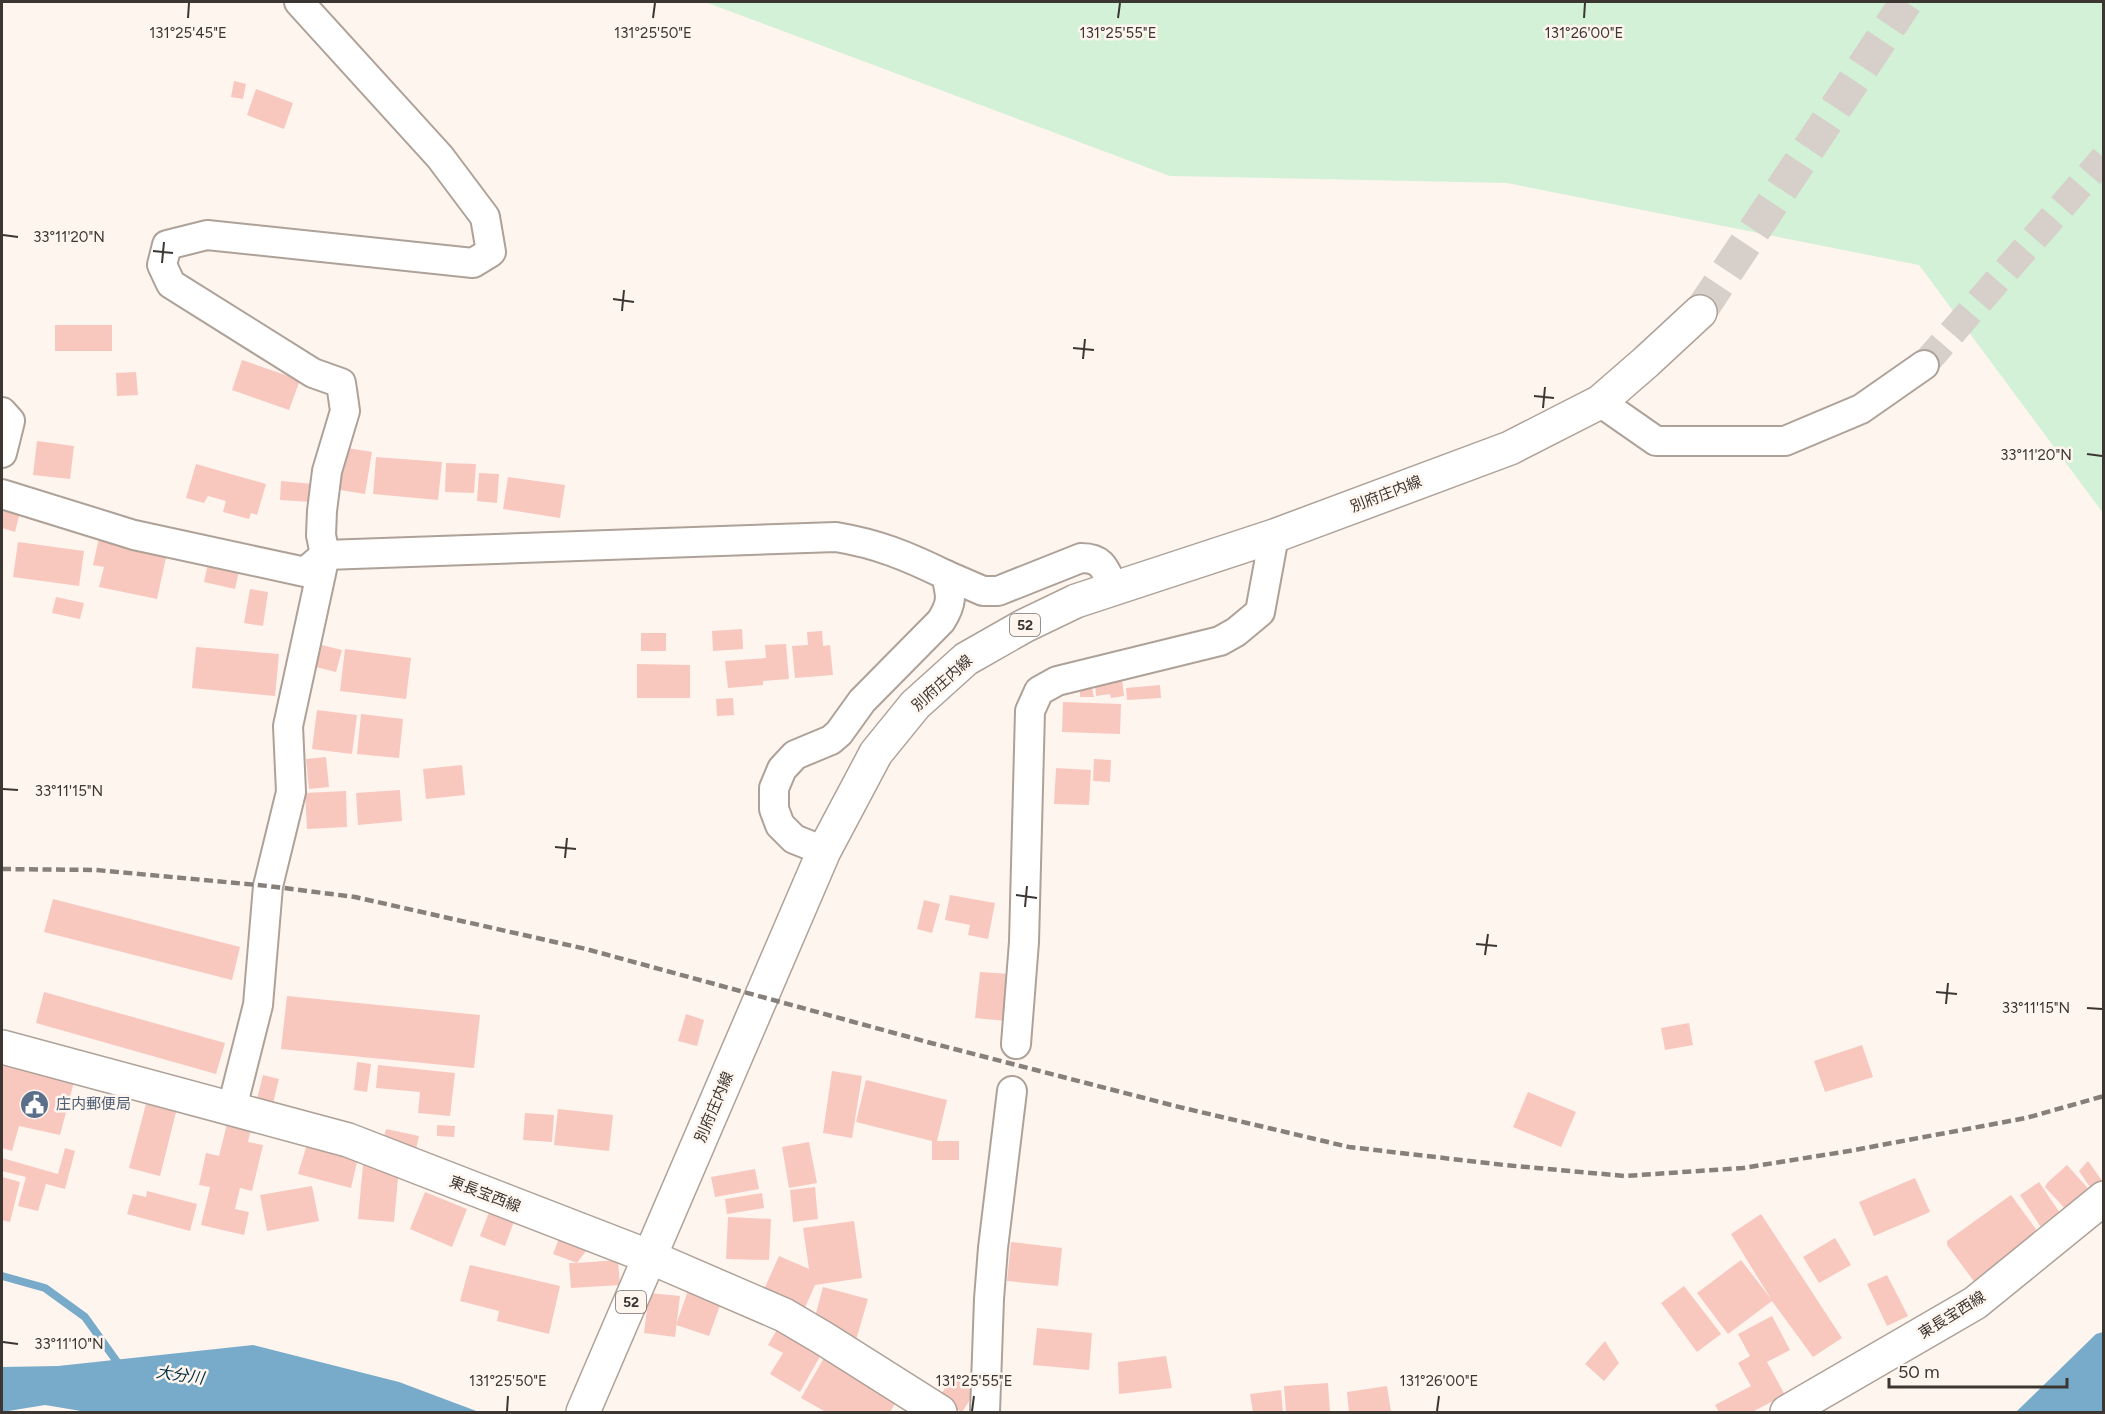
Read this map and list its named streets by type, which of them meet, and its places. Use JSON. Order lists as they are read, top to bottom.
{
  "streets": {
    "main road": ["別府庄内線", "52", "東長宝西線"]
  },
  "crossings": [
    ["別府庄内線", "東長宝西線"]
  ],
  "water": ["大分川"],
  "places": {
    "public building": ["庄内郵便局"]
  },
  "scale_bar": "50 m",
  "coordinates": [
    "131°25'45\"E",
    "131°25'50\"E",
    "131°25'55\"E",
    "131°26'00\"E",
    "33°11'20\"N",
    "33°11'15\"N",
    "33°11'10\"N"
  ]
}
